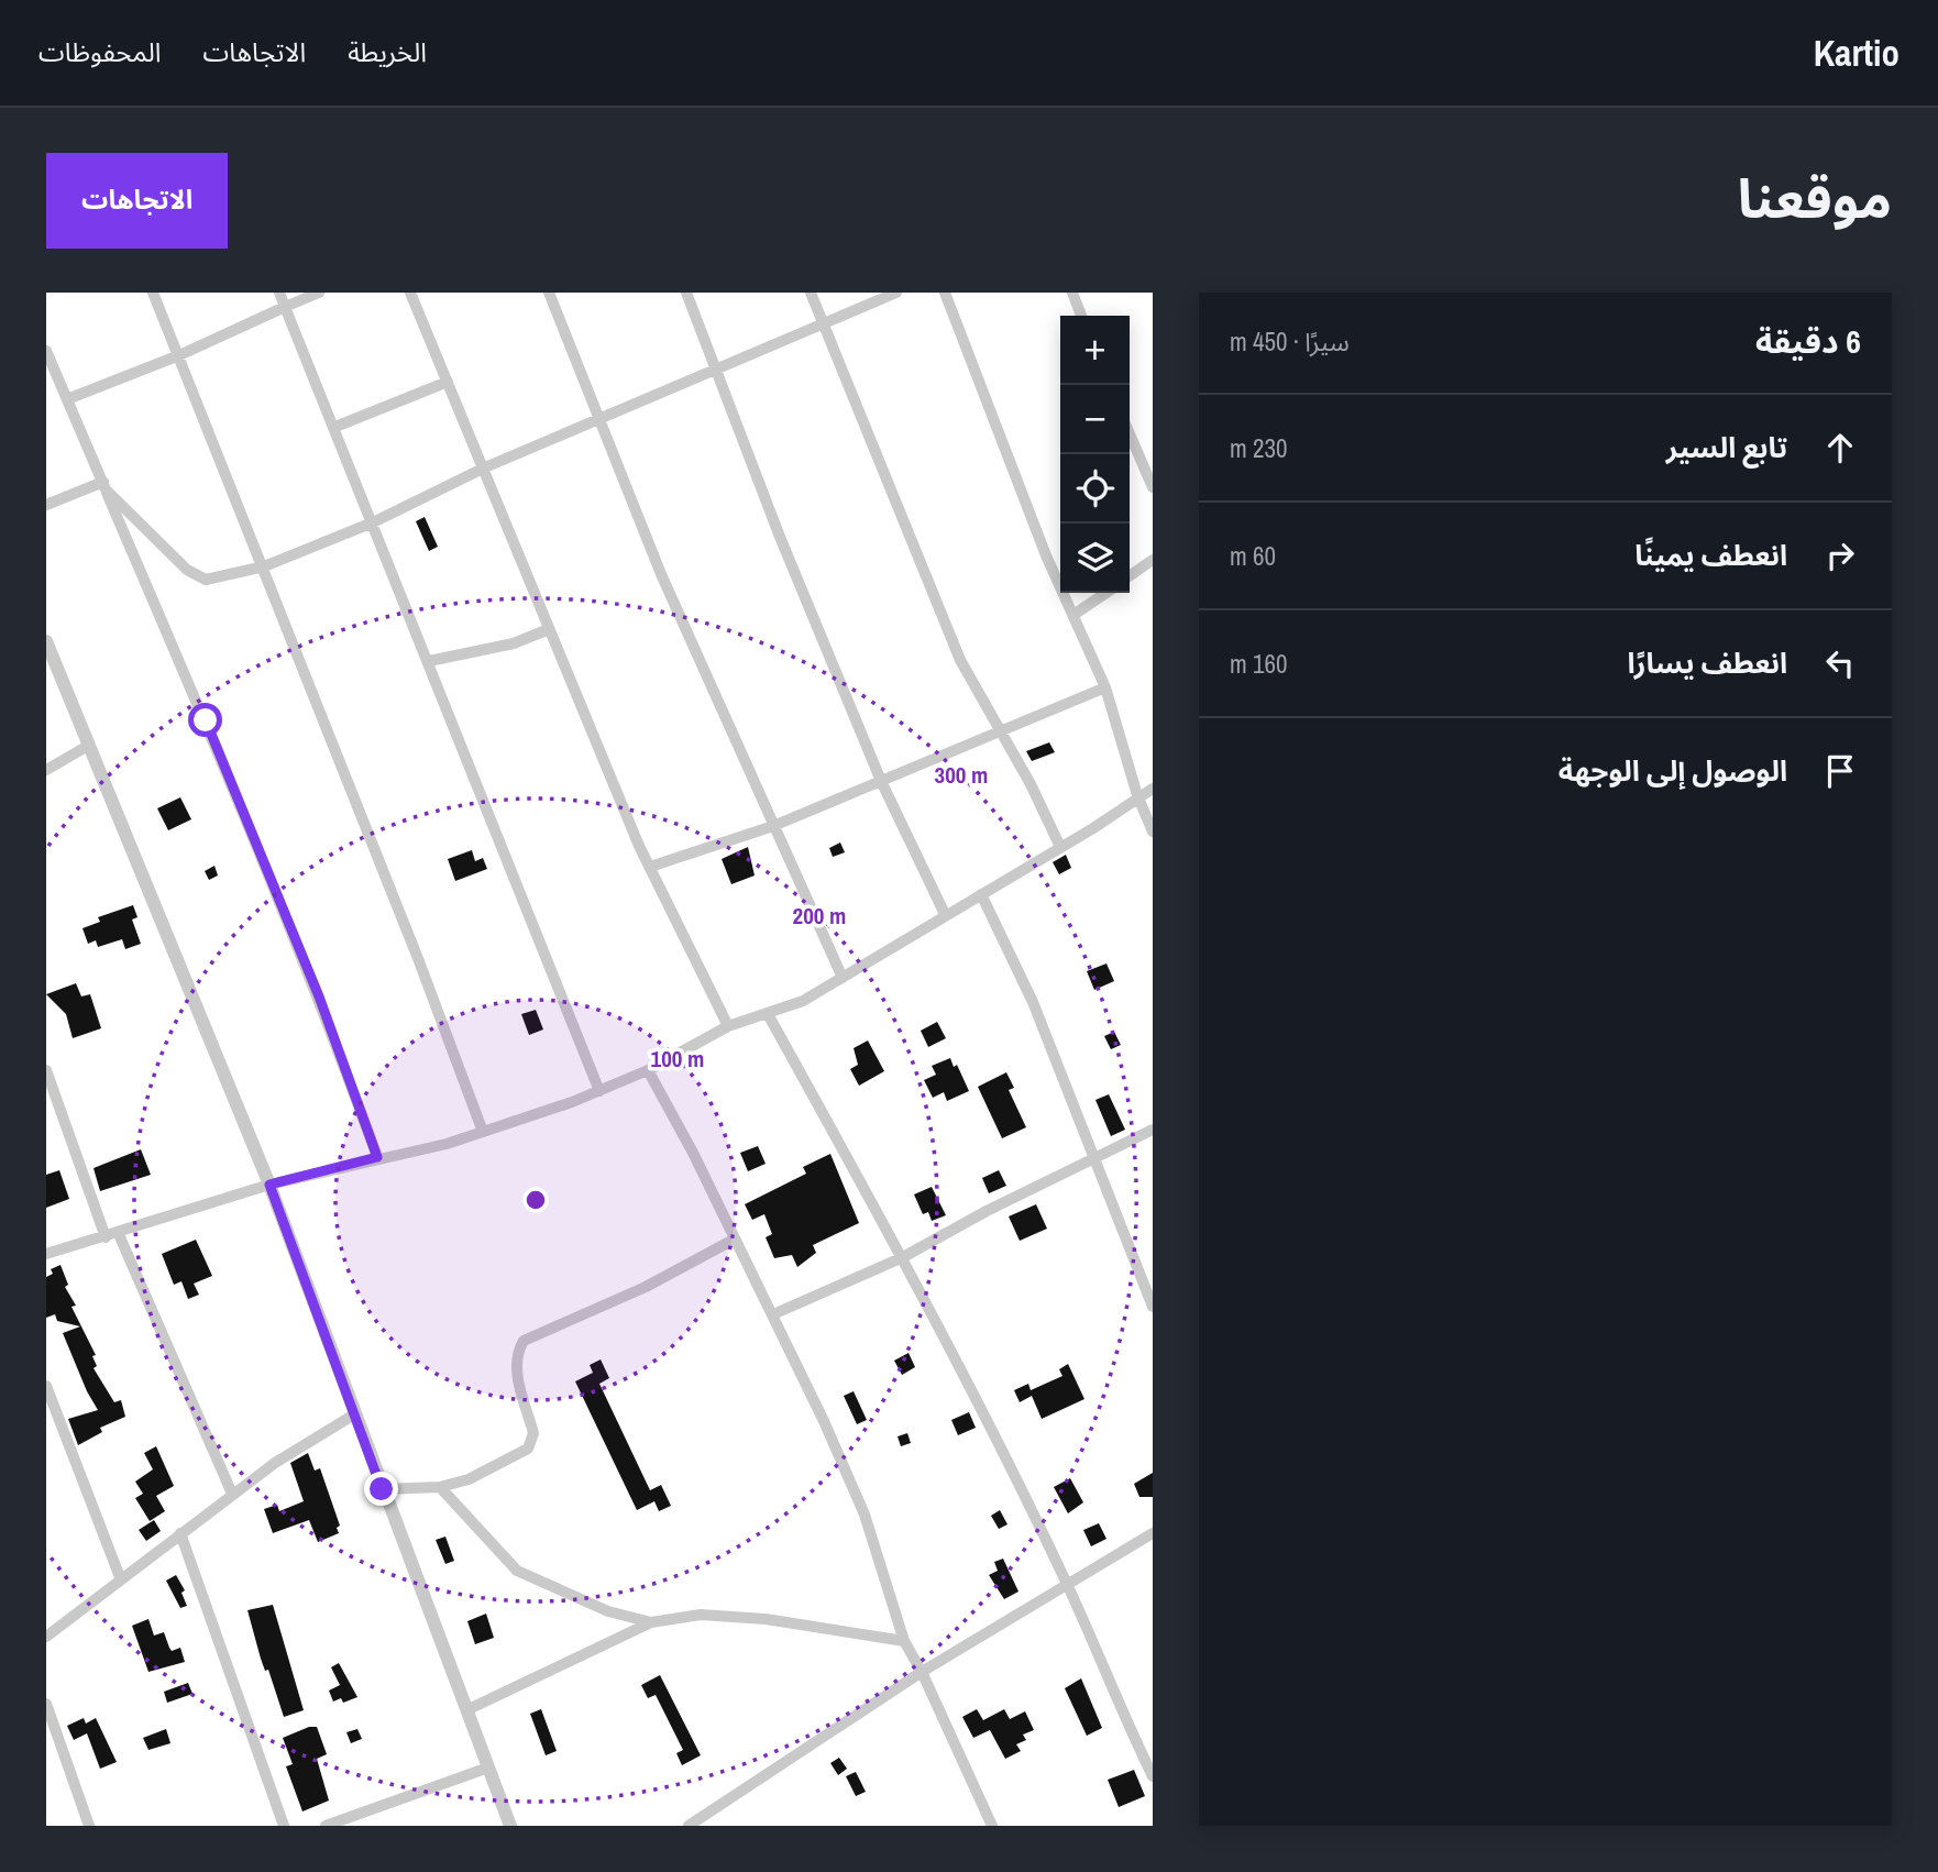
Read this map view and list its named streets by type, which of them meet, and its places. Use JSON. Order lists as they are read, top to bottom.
{
  "page": {
    "header": "Kartio",
    "nav": ["الخريطة", "الاتجاهات", "المحفوظات"],
    "title": "موقعنا",
    "buttons": "الاتجاهات",
    "heading": ["6 دقيقة", "سيرًا · 450 m"],
    "map_buttons": ["+", "−"],
    "list": [
      ["تابع السير", "230 m"],
      ["انعطف يمينًا", "60 m"],
      ["انعطف يسارًا", "160 m"],
      "الوصول إلى الوجهة"
    ]
  },
  "rings": ["300 m", "200 m", "100 m"]
}
